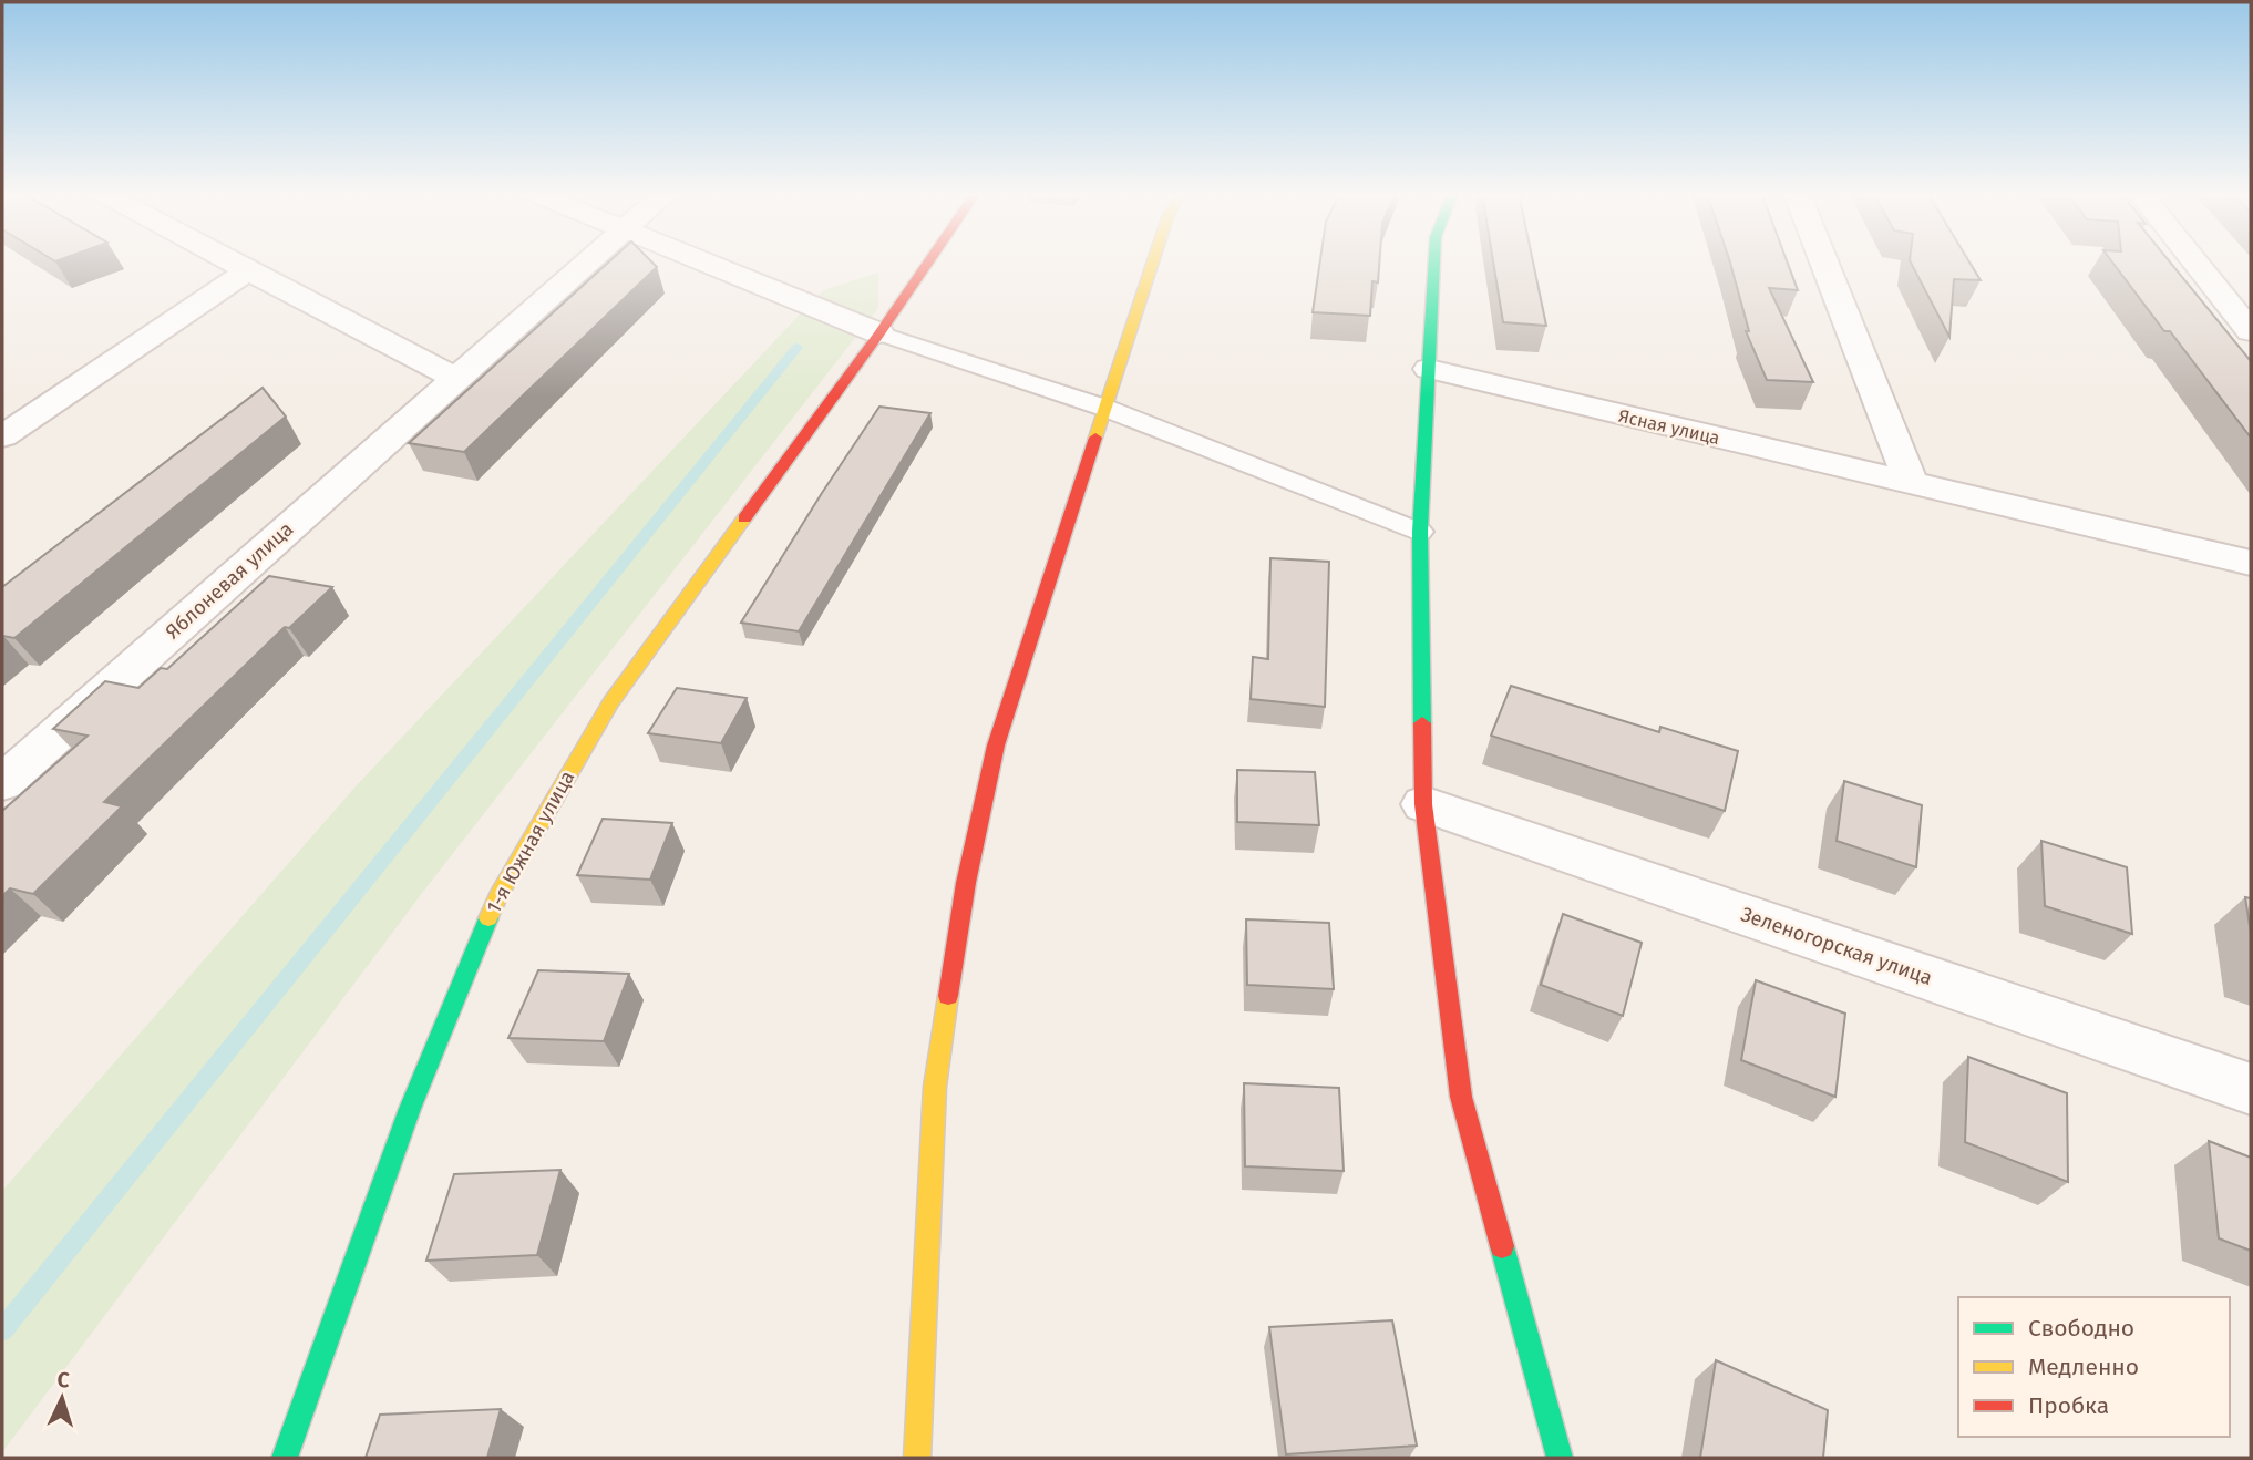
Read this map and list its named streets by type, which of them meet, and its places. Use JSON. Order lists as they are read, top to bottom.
{
  "streets": {
    "street": [
      "Ясная улица",
      "Яблоневая улица",
      "1-я Южная улица",
      "Зеленогорская улица"
    ]
  },
  "legend": ["Свободно", "Медленно", "Пробка"],
  "north": "top"
}
